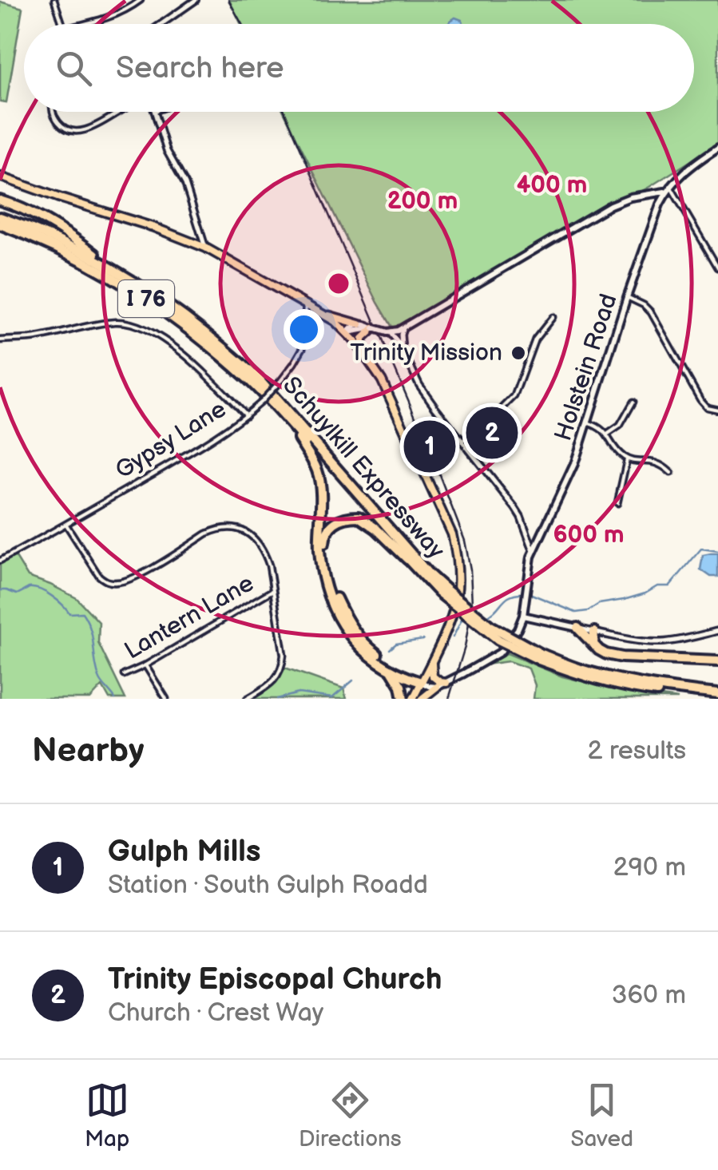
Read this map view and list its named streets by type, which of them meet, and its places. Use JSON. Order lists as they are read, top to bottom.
{
  "streets": {
    "highway": ["I 76", "Schuylkill Expressway"],
    "main road": ["Holstein Road"],
    "street": ["Gypsy Lane", "Lantern Lane"]
  },
  "crossings": [
    ["Gypsy Lane", "Schuylkill Expressway"]
  ],
  "places": ["Trinity Mission"],
  "page": {
    "search": "Search here",
    "pins": ["2", "1"],
    "heading": ["Nearby", "2 results"],
    "list": [
      {
        "mark": "1",
        "name": "Gulph Mills",
        "note": "Station · South Gulph Roadd",
        "value": "290 m"
      },
      {
        "mark": "2",
        "name": "Trinity Episcopal Church",
        "note": "Church · Crest Way",
        "value": "360 m"
      }
    ],
    "nav": ["Map", "Directions", "Saved"]
  },
  "rings": ["400 m", "200 m", "600 m"]
}
